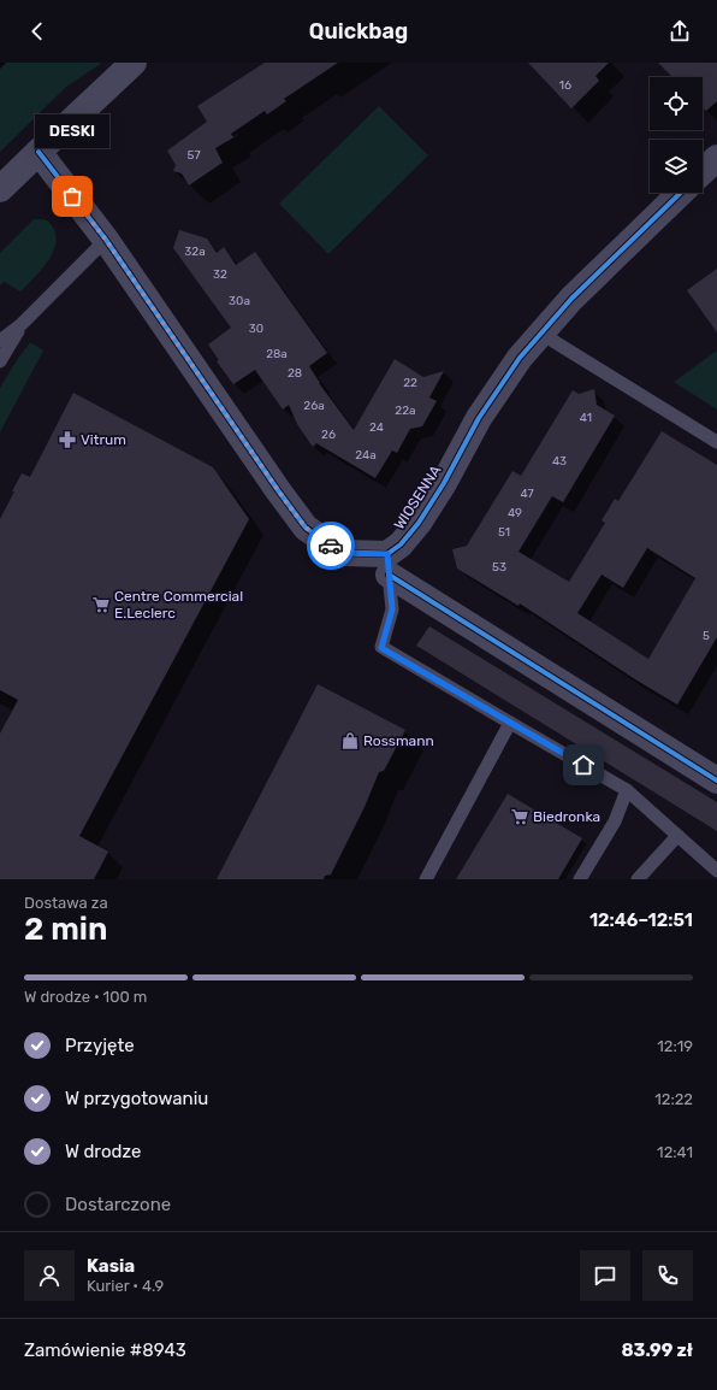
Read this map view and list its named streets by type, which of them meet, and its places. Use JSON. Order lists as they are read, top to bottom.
{
  "streets": {
    "street": ["WIOSENNA"]
  },
  "places": {
    "other": ["DESKI"],
    "pharmacy": ["Vitrum"],
    "supermarket": ["Centre Commercial E.Leclerc", "Biedronka"],
    "shop": ["Rossmann"]
  },
  "house_numbers": [
    "16",
    "57",
    "32a",
    "32",
    "30a",
    "30",
    "28a",
    "28",
    "22",
    "26a",
    "22a",
    "41",
    "24",
    "26",
    "24a",
    "43",
    "47",
    "49",
    "51",
    "53",
    "5"
  ],
  "page": {
    "header": "Quickbag",
    "bubble": "DESKI",
    "heading": ["2 min", "Dostawa za", "12:46–12:51"],
    "panel": [
      "Kasia",
      "Kurier · 4.9",
      "Zamówienie #8943",
      "83.99 zł"
    ],
    "bar": "W drodze · 100 m",
    "list": [
      ["Przyjęte", "12:19"],
      ["W przygotowaniu", "12:22"],
      ["W drodze", "12:41"],
      "Dostarczone"
    ]
  }
}
